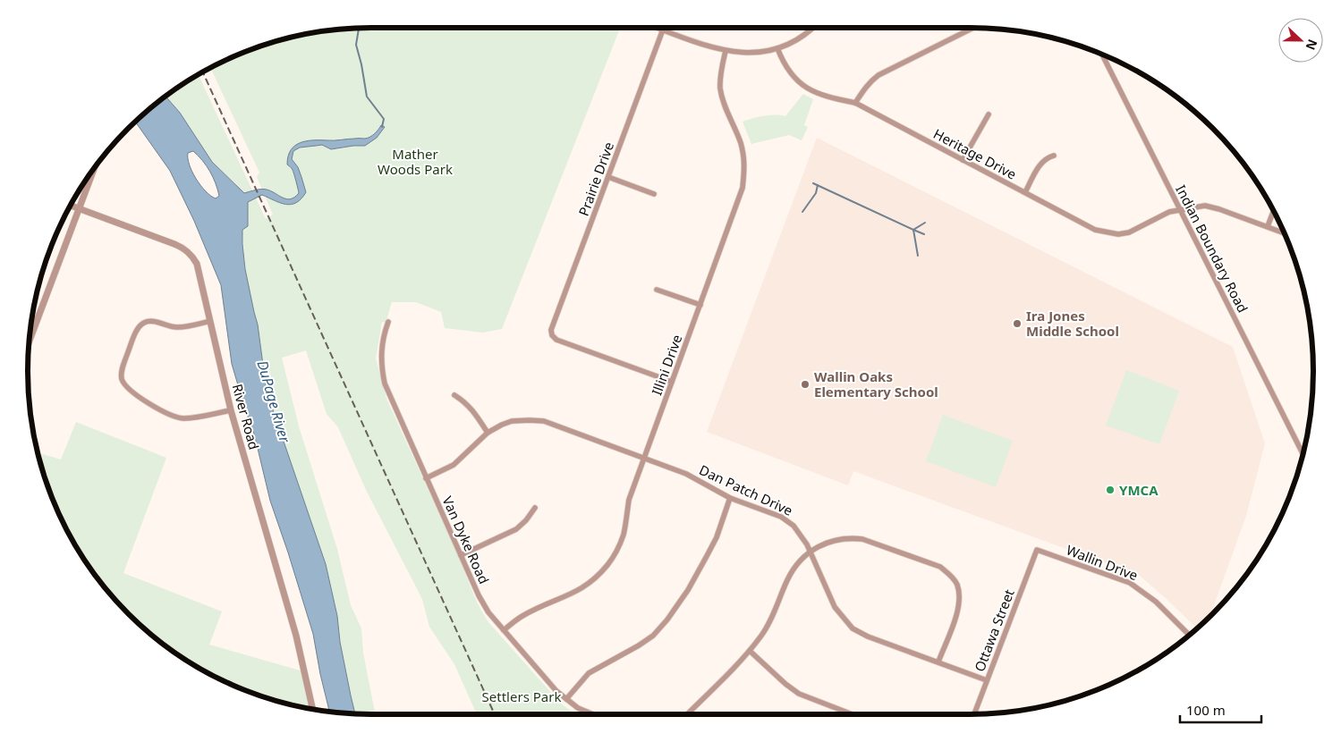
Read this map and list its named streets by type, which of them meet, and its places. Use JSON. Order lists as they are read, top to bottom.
{
  "streets": {
    "street": [
      "Heritage Drive",
      "Prairie Drive",
      "Indian Boundary Road",
      "Illini Drive",
      "River Road",
      "Dan Patch Drive",
      "Van Dyke Road",
      "Wallin Drive",
      "Ottawa Street"
    ]
  },
  "crossings": [
    ["Heritage Drive", "Indian Boundary Road"],
    ["Prairie Drive", "Illini Drive"],
    ["Illini Drive", "Dan Patch Drive"],
    ["Illini Drive", "Van Dyke Road"],
    ["Dan Patch Drive", "Van Dyke Road"],
    ["Dan Patch Drive", "Ottawa Street"],
    ["Wallin Drive", "Ottawa Street"]
  ],
  "water": ["DuPage River"],
  "parks": ["Mather Woods Park", "Settlers Park"],
  "places": ["Ira Jones Middle School", "Wallin Oaks Elementary School", "YMCA"],
  "scale_bar": "100 m",
  "north": "right"
}
